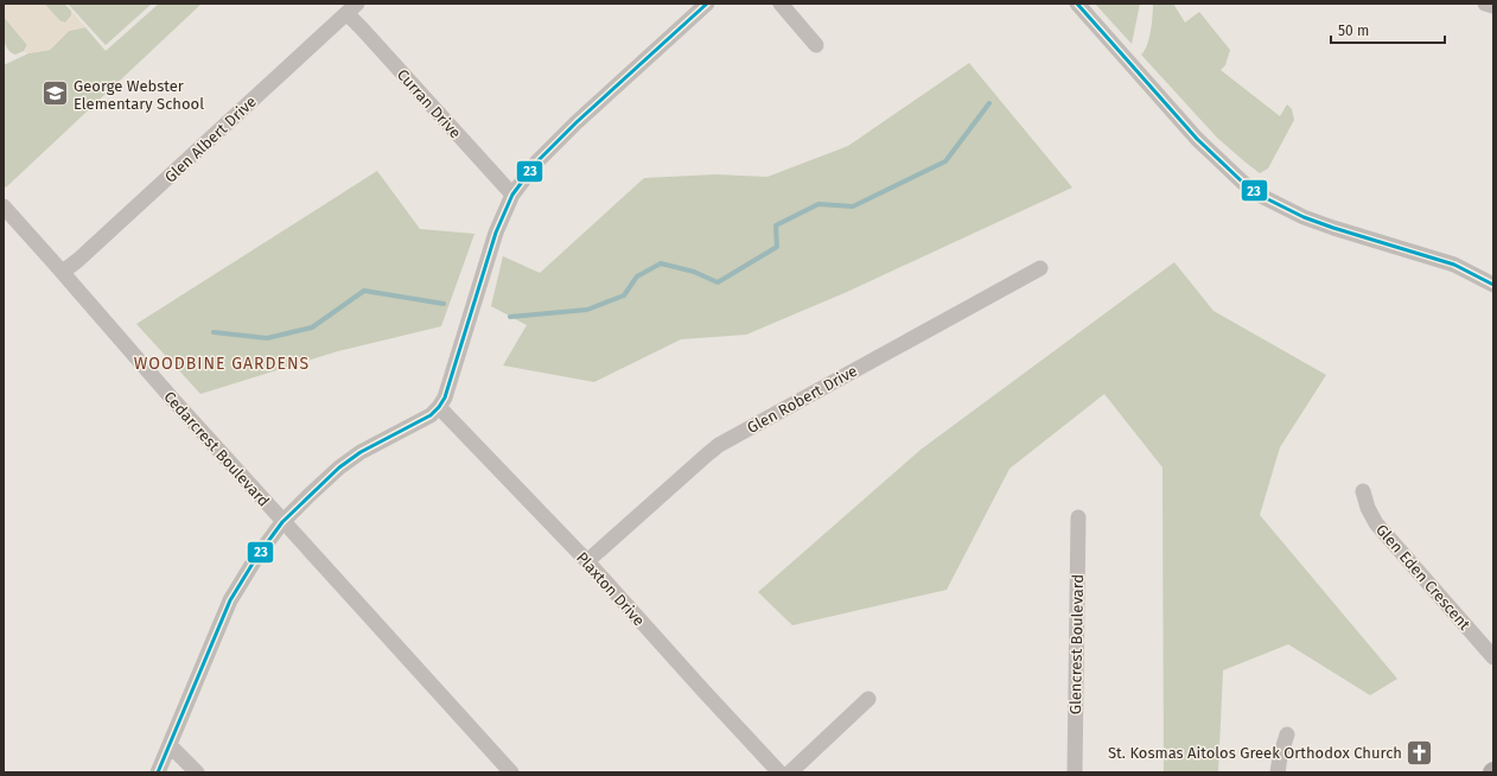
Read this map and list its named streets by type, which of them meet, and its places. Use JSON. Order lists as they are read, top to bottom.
{
  "streets": {
    "street": [
      "Curran Drive",
      "Glen Albert Drive",
      "Glen Robert Drive",
      "Cedarcrest Boulevard",
      "Glen Eden Crescent",
      "Plaxton Drive",
      "Glencrest Boulevard"
    ]
  },
  "crossings": [
    ["Curran Drive", "Glen Albert Drive"],
    ["Glen Albert Drive", "Cedarcrest Boulevard"],
    ["Glen Robert Drive", "Plaxton Drive"]
  ],
  "districts": ["WOODBINE GARDENS"],
  "places": {
    "school or university": ["George Webster Elementary School"],
    "church": ["St. Kosmas Aitolos Greek Orthodox Church"]
  },
  "lines": ["transit line 23"],
  "scale_bar": "50 m"
}
